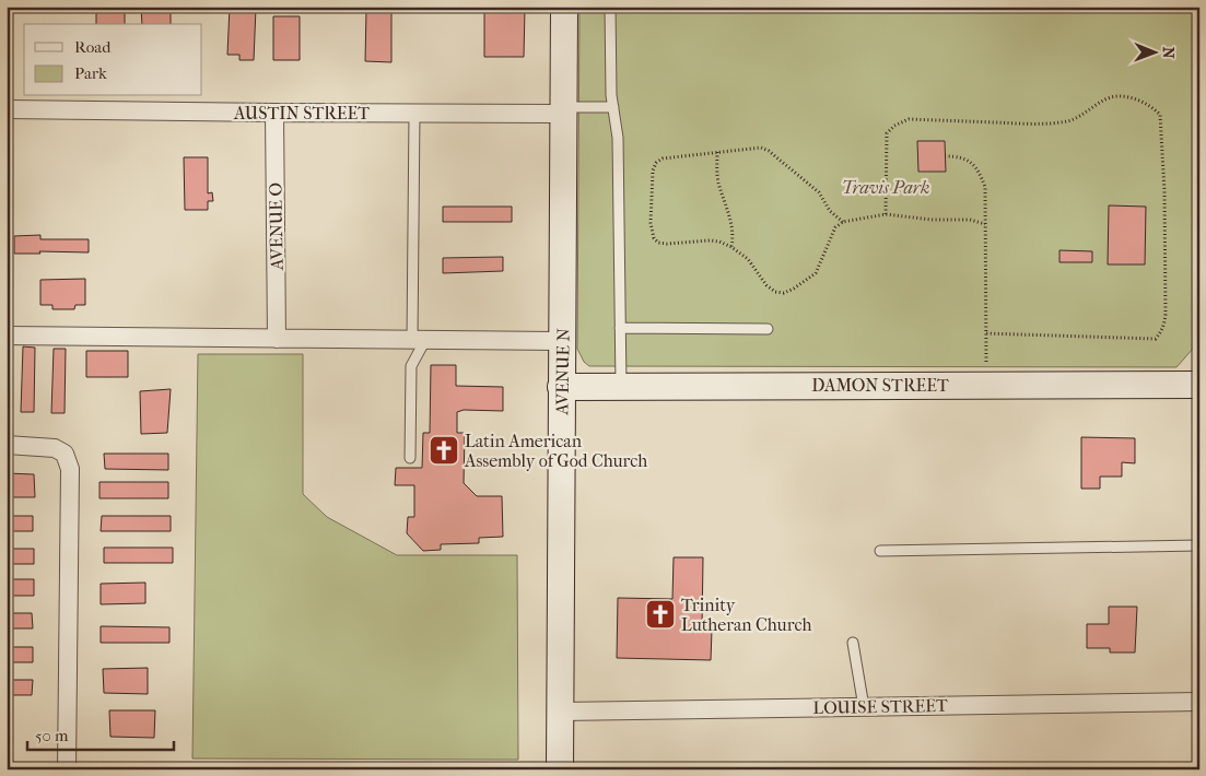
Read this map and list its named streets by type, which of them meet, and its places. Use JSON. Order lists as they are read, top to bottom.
{
  "streets": {
    "street": [
      "AUSTIN STREET",
      "AVENUE O",
      "AVENUE N",
      "DAMON STREET",
      "LOUISE STREET"
    ]
  },
  "crossings": [
    ["AUSTIN STREET", "AVENUE O"],
    ["AUSTIN STREET", "AVENUE N"],
    ["AVENUE N", "DAMON STREET"],
    ["AVENUE N", "LOUISE STREET"]
  ],
  "parks": ["Travis Park"],
  "places": {
    "church": ["Latin American Assembly of God Church", "Trinity Lutheran Church"]
  },
  "legend": ["Road", "Park"],
  "scale_bar": "50 m",
  "north": "right"
}
